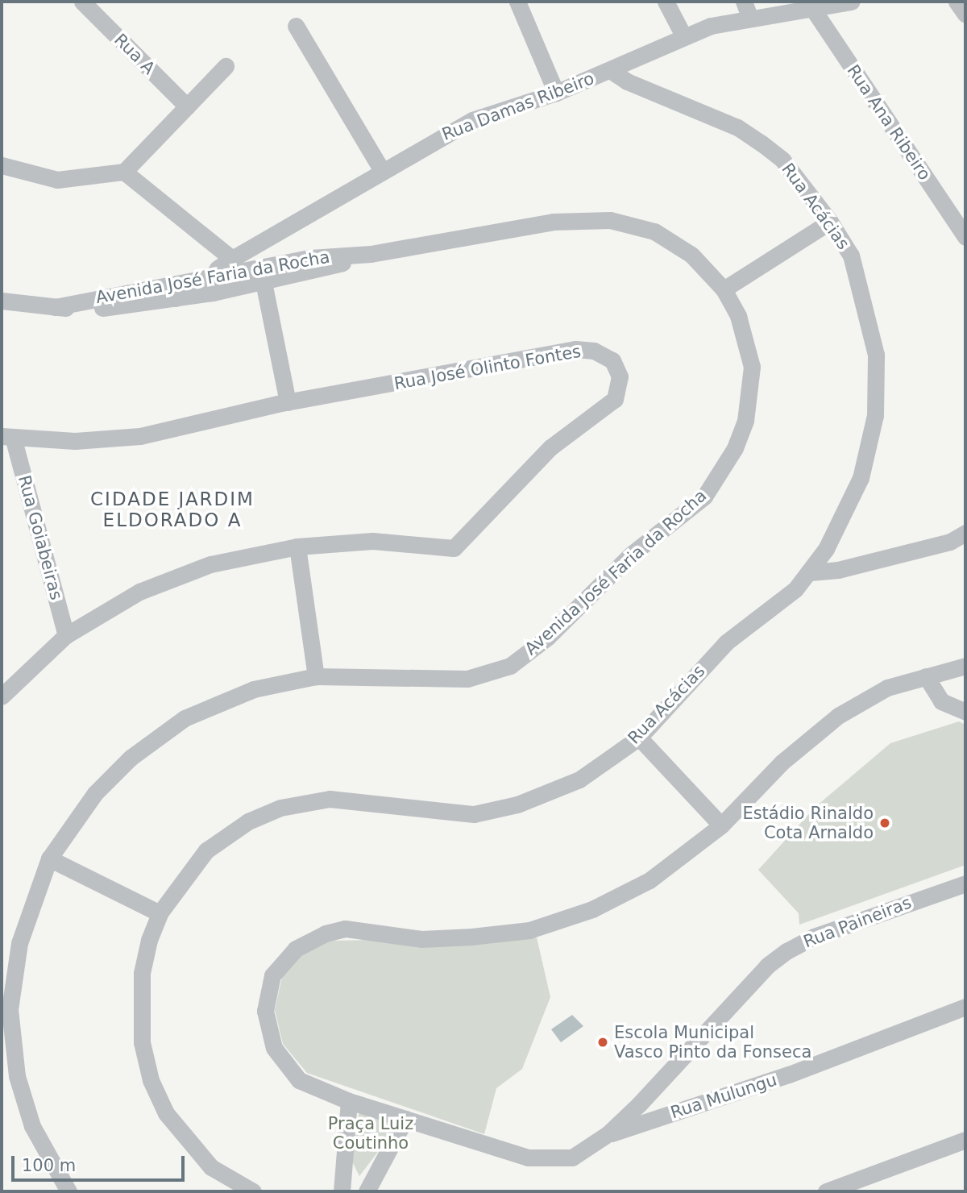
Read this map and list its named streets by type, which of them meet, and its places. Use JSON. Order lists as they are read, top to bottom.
{
  "streets": {
    "street": [
      "Rua A",
      "Rua Damas Ribeiro",
      "Rua Ana Ribeiro",
      "Rua Acácias",
      "Avenida José Faria da Rocha",
      "Rua José Olinto Fontes",
      "Rua Goiabeiras",
      "Rua Paineiras",
      "Rua Mulungu"
    ]
  },
  "crossings": [
    ["Rua Damas Ribeiro", "Rua Ana Ribeiro"],
    ["Rua Damas Ribeiro", "Rua Acácias"],
    ["Rua Damas Ribeiro", "Avenida José Faria da Rocha"],
    ["Rua José Olinto Fontes", "Rua Goiabeiras"],
    ["Rua Paineiras", "Rua Mulungu"]
  ],
  "districts": ["CIDADE JARDIM ELDORADO A"],
  "parks": ["Praça Luiz Coutinho"],
  "places": ["Estádio Rinaldo Cota Arnaldo", "Escola Municipal Vasco Pinto da Fonseca"],
  "scale_bar": "100 m"
}
